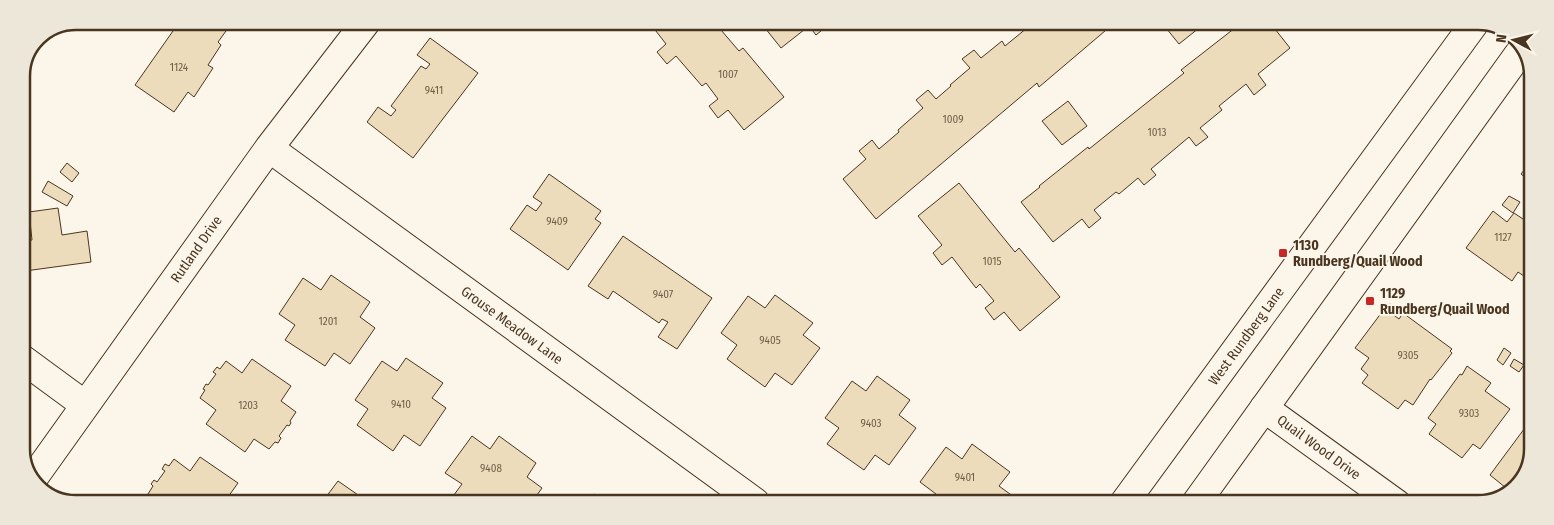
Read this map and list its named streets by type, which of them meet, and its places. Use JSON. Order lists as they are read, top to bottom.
{
  "streets": {
    "street": [
      "Rutland Drive",
      "Grouse Meadow Lane",
      "West Rundberg Lane",
      "Quail Wood Drive"
    ]
  },
  "crossings": [
    ["Rutland Drive", "Grouse Meadow Lane"]
  ],
  "places": {
    "transit": ["1130 Rundberg/Quail Wood", "1129 Rundberg/Quail Wood"]
  },
  "house_numbers": [
    "1124",
    "1007",
    "9411",
    "1009",
    "1013",
    "9409",
    "1127",
    "1015",
    "9407",
    "1201",
    "9405",
    "9305",
    "9410",
    "1203",
    "9303",
    "9403",
    "9408",
    "9401"
  ],
  "north": "left"
}
